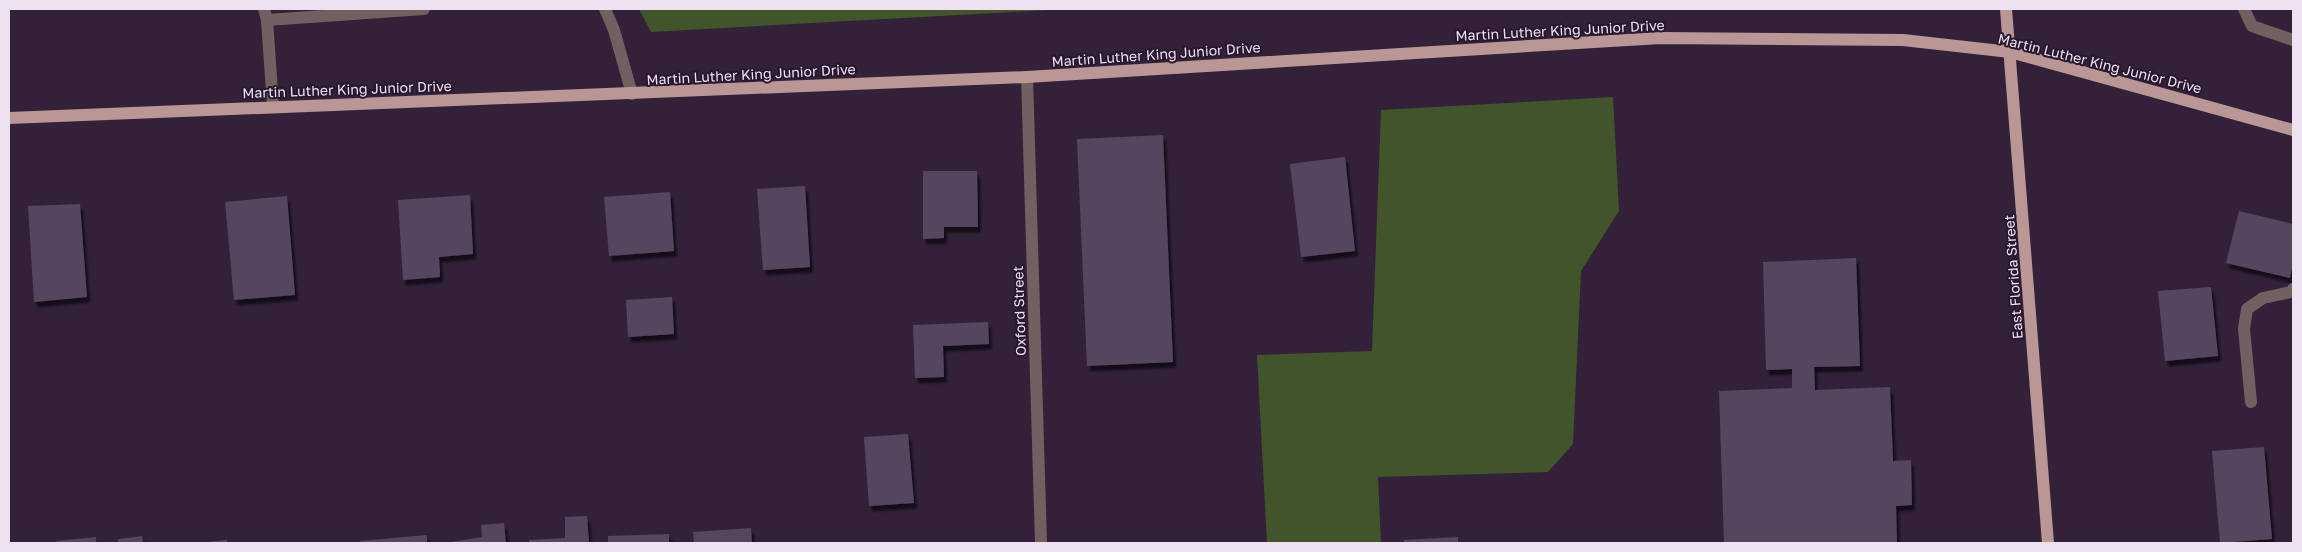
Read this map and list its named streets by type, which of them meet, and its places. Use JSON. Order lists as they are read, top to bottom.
{
  "streets": {
    "main road": ["Martin Luther King Junior Drive", "East Florida Street"],
    "street": ["Oxford Street"]
  },
  "crossings": [
    ["Martin Luther King Junior Drive", "East Florida Street"],
    ["Martin Luther King Junior Drive", "Oxford Street"]
  ]
}
